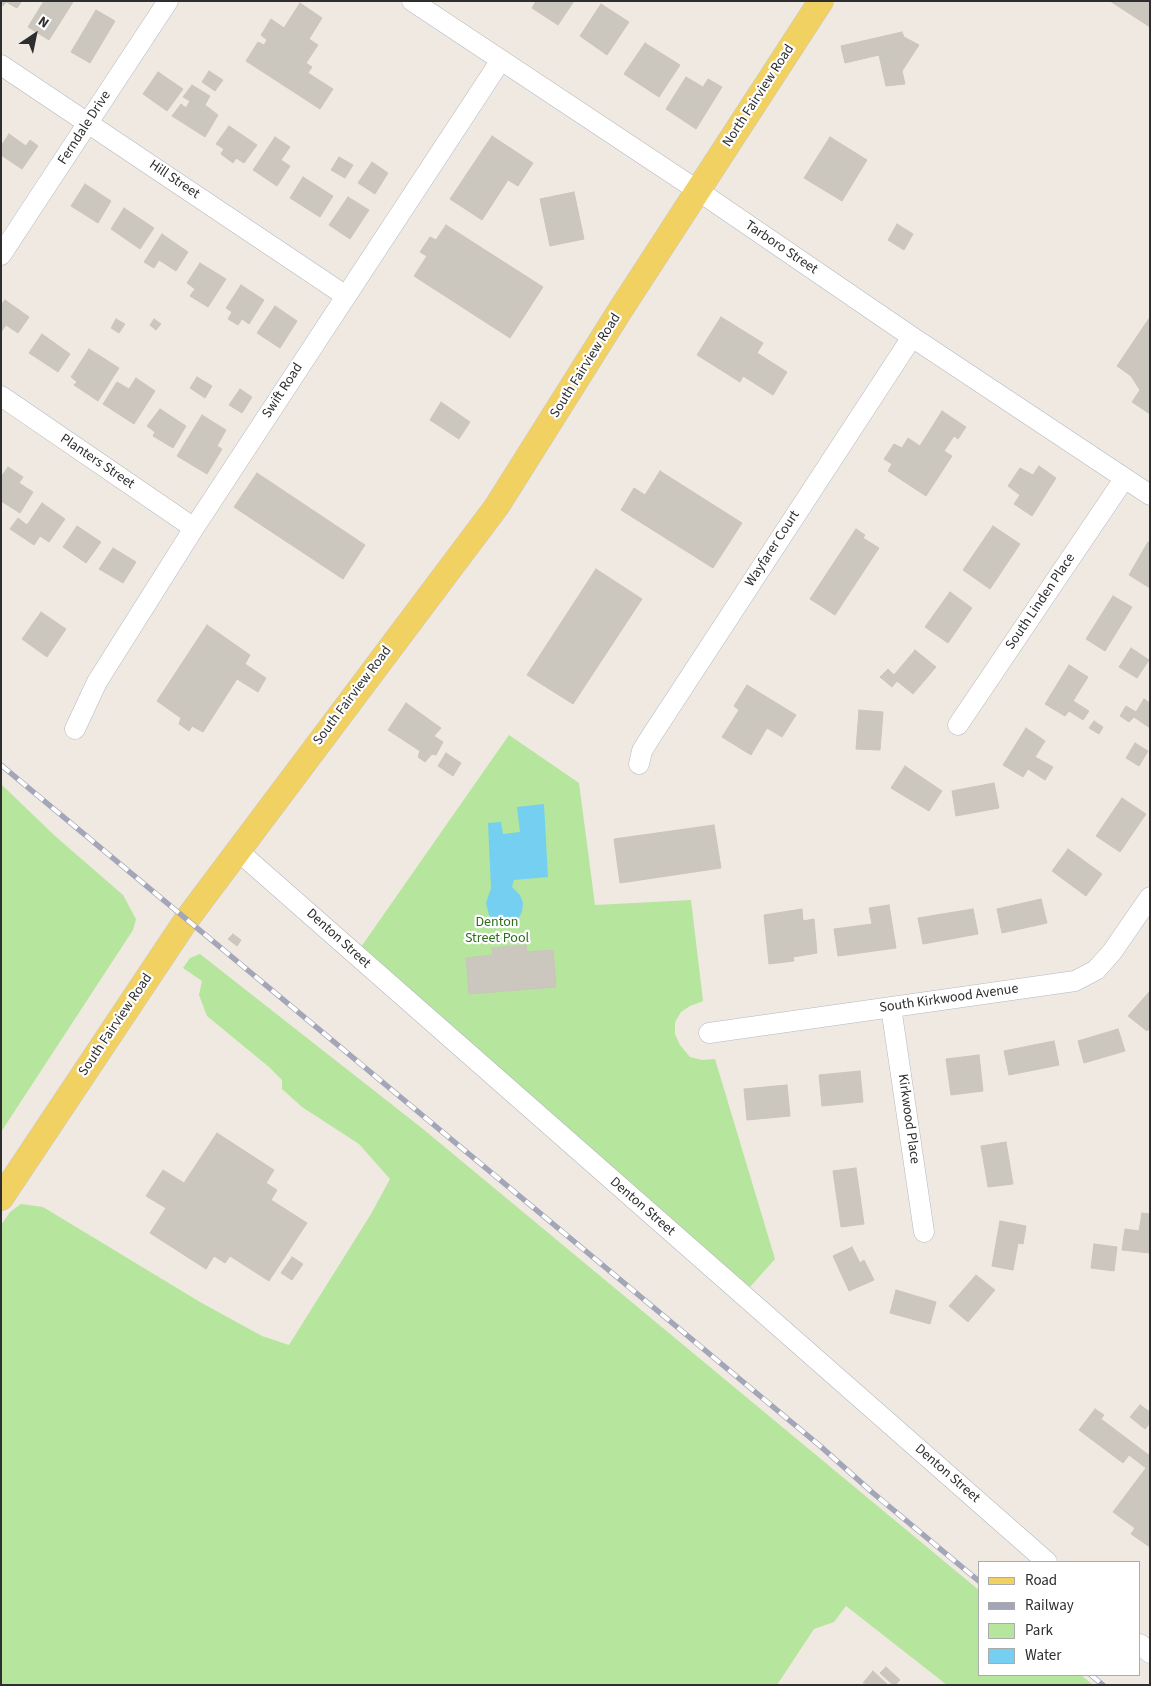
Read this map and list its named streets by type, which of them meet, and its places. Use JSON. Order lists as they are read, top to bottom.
{
  "streets": {
    "main road": ["North Fairview Road", "South Fairview Road"],
    "street": [
      "Ferndale Drive",
      "Hill Street",
      "Tarboro Street",
      "Swift Road",
      "Planters Street",
      "Wayfarer Court",
      "South Linden Place",
      "Denton Street",
      "South Kirkwood Avenue",
      "Kirkwood Place"
    ]
  },
  "crossings": [
    ["North Fairview Road", "Tarboro Street"],
    ["North Fairview Road", "South Fairview Road"],
    ["Ferndale Drive", "Hill Street"],
    ["Hill Street", "Swift Road"],
    ["Tarboro Street", "South Fairview Road"],
    ["Tarboro Street", "Swift Road"],
    ["Tarboro Street", "Wayfarer Court"],
    ["Tarboro Street", "South Linden Place"],
    ["South Fairview Road", "Denton Street"],
    ["Swift Road", "Planters Street"],
    ["South Kirkwood Avenue", "Kirkwood Place"]
  ],
  "parks": ["Denton Street Pool"],
  "legend": [
    "Road",
    "Railway",
    "Park",
    "Water"
  ],
  "north": "top right"
}
